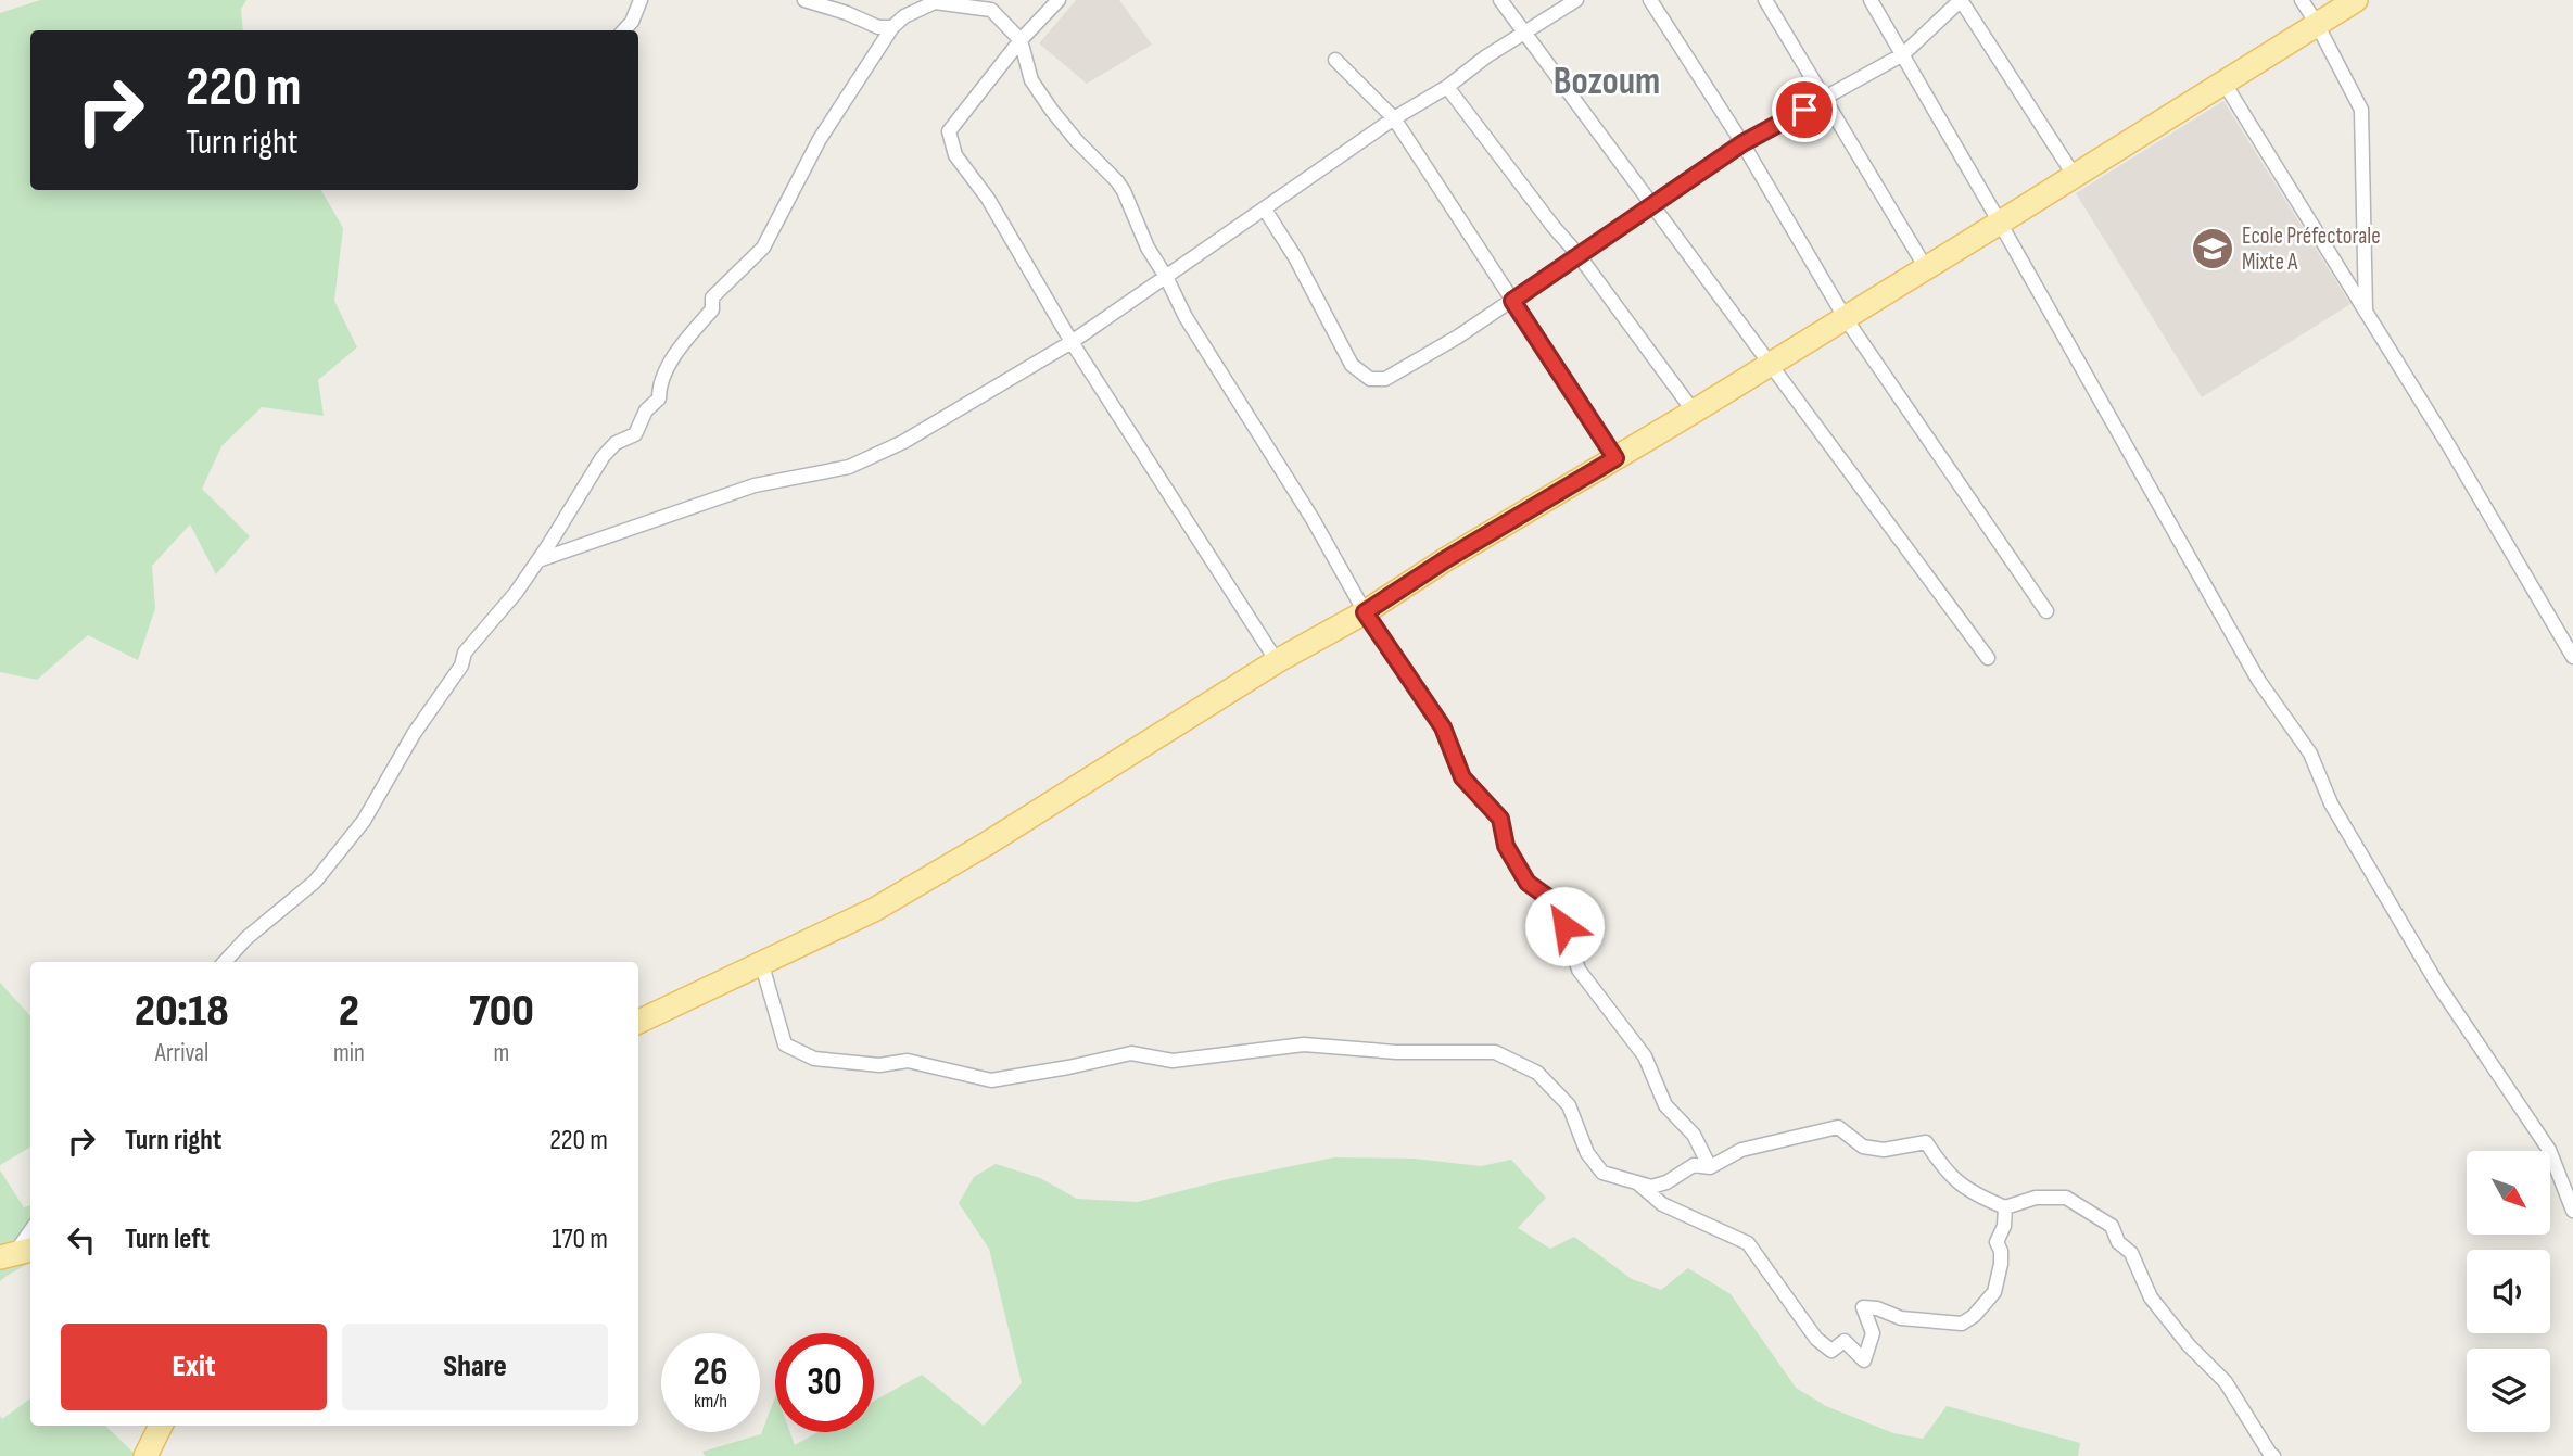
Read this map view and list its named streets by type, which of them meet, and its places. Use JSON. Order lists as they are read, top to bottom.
{
  "districts": ["Bozoum"],
  "places": {
    "school or university": ["Ecole Préfectorale Mixte A"]
  },
  "north": "bottom right",
  "page": {
    "turn": ["220 m", "Turn right"],
    "eta": [
      "20:18",
      "Arrival",
      "2",
      "min",
      "700",
      "m"
    ],
    "list": [
      {
        "name": "Turn right",
        "value": "220 m"
      },
      {
        "name": "Turn left",
        "value": "170 m"
      }
    ],
    "buttons": ["Exit", "Share"],
    "speed": "26 km/h",
    "limit": "30"
  }
}
